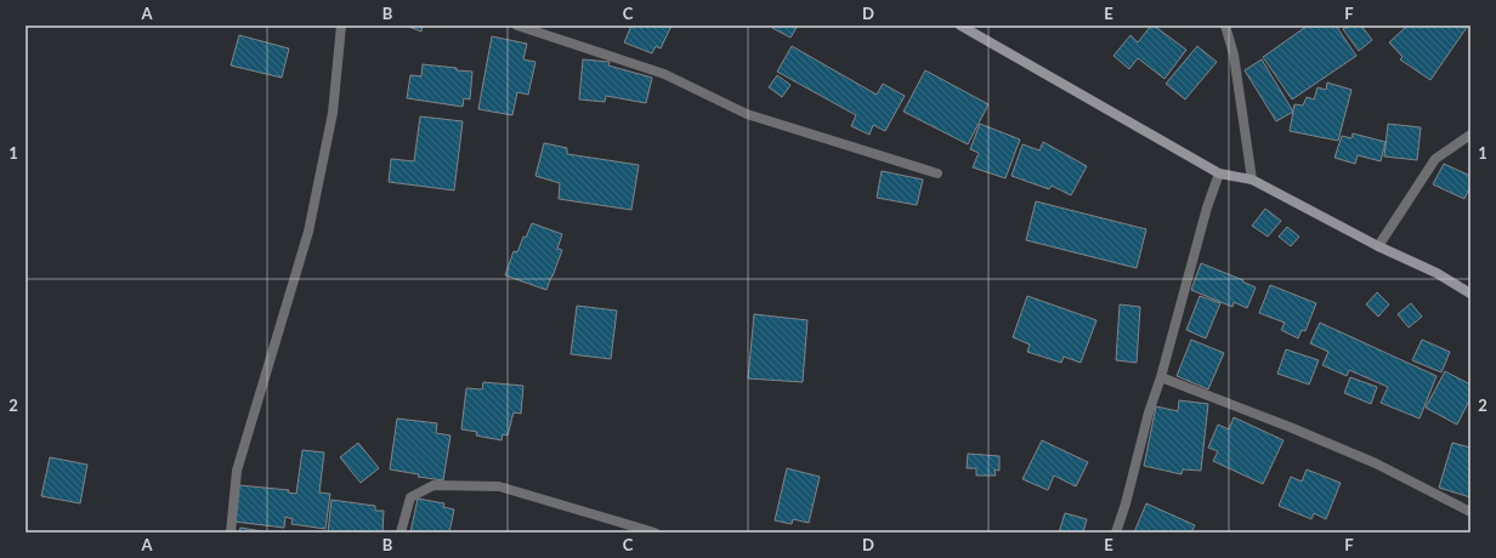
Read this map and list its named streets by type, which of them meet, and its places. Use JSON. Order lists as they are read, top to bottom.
{
  "grid": {
    "columns": [
      "A",
      "B",
      "C",
      "D",
      "E",
      "F"
    ],
    "rows": ["1", "2"]
  }
}
